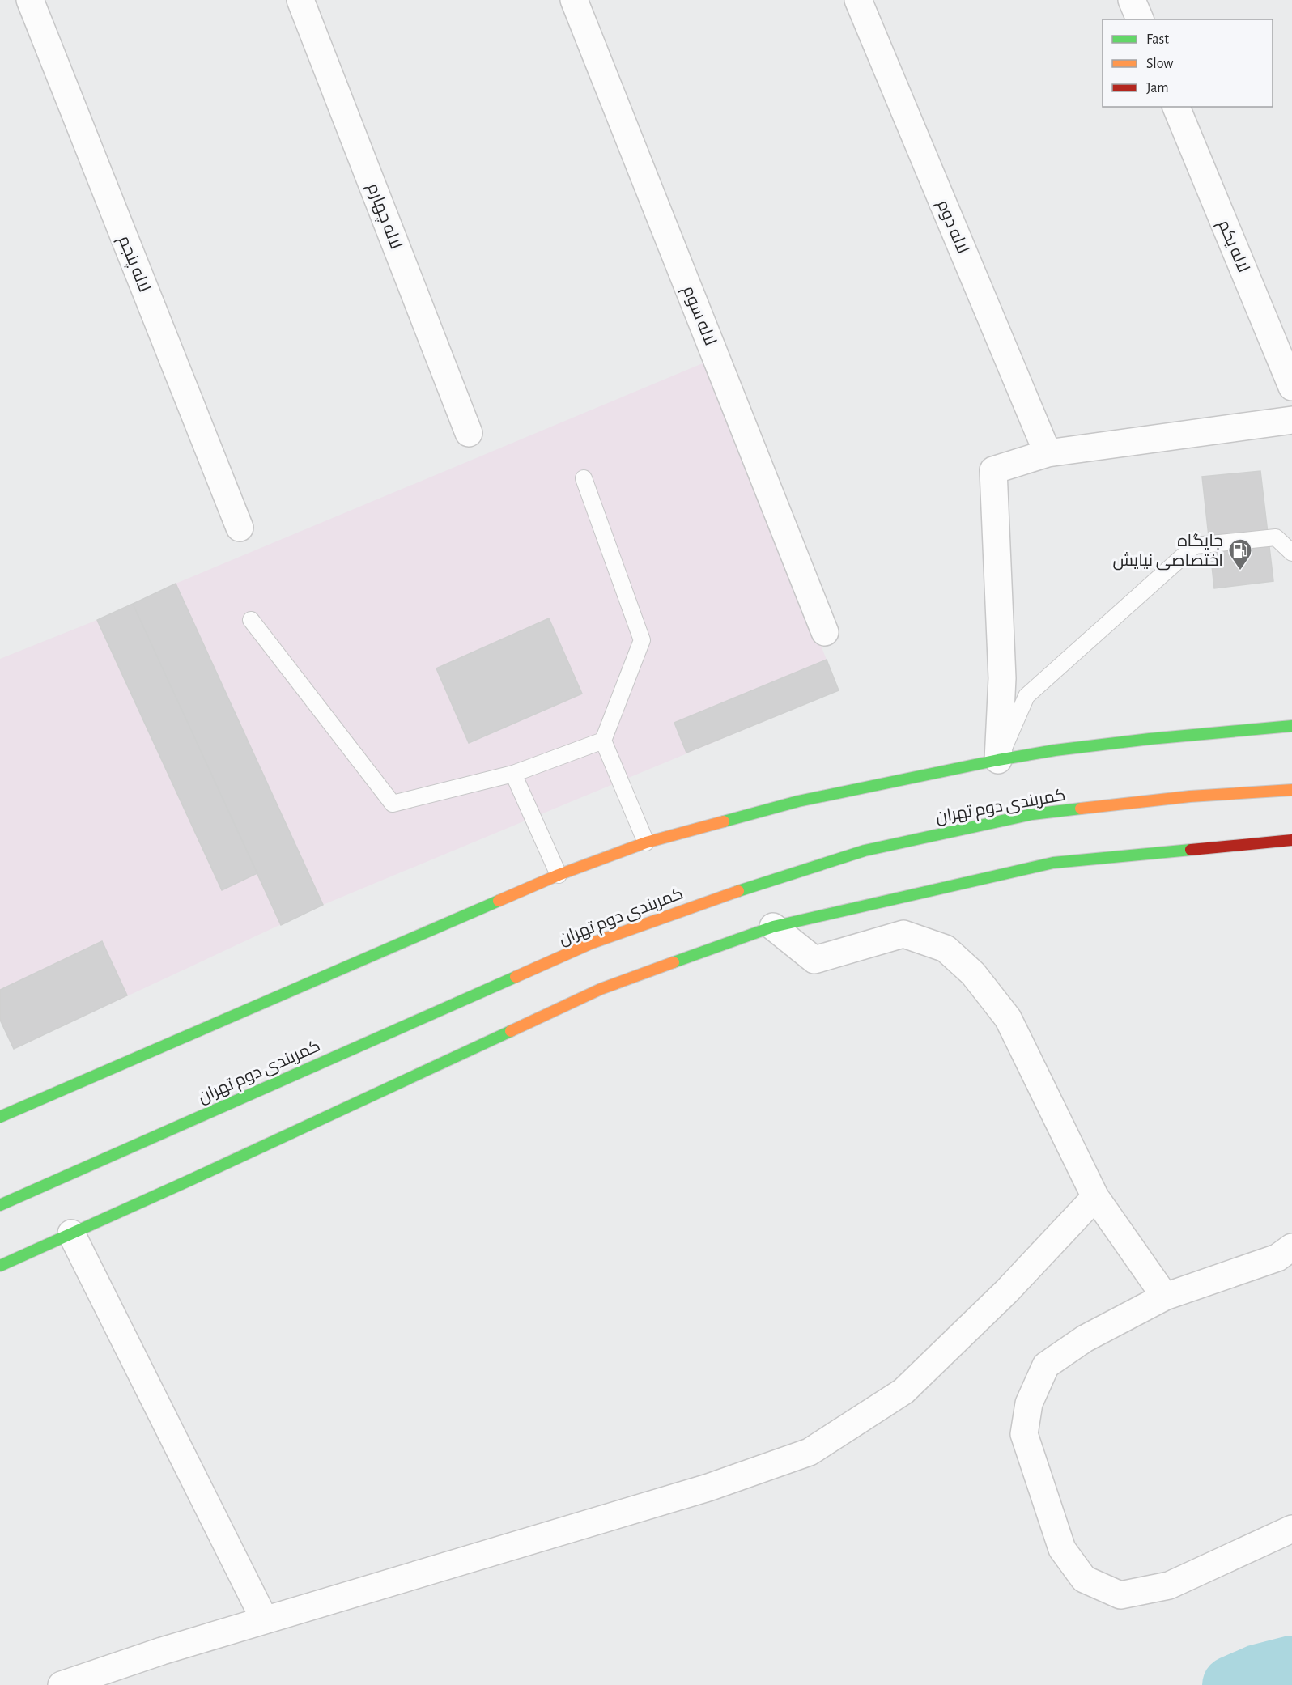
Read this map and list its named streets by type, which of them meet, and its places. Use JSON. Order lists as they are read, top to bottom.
{
  "streets": {
    "highway": ["کمربندی دوم تهران"],
    "street": [
      "لاله چهارم",
      "لاله دوم",
      "لاله یکم",
      "لاله پنجم",
      "لاله سوم"
    ]
  },
  "places": {
    "fuel station": ["جایگاه اختصاصی نیایش"]
  },
  "legend": ["Fast", "Slow", "Jam"]
}
